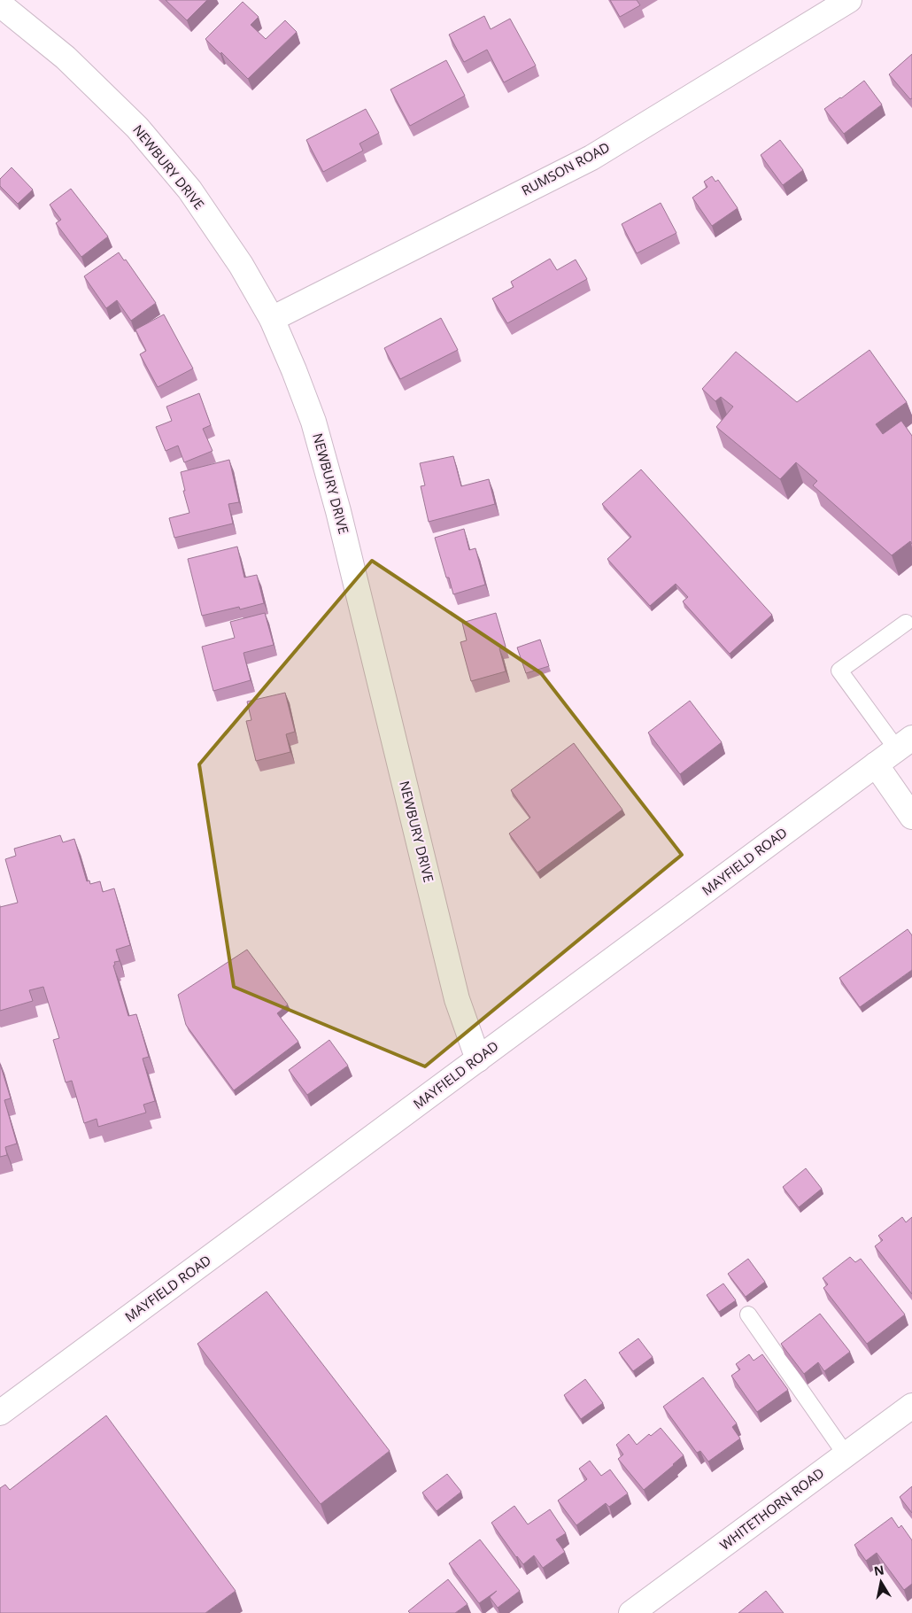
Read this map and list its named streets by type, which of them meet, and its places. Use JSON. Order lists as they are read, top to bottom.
{
  "streets": {
    "street": [
      "NEWBURY DRIVE",
      "RUMSON ROAD",
      "MAYFIELD ROAD",
      "WHITETHORN ROAD"
    ]
  },
  "crossings": [
    ["NEWBURY DRIVE", "RUMSON ROAD"],
    ["NEWBURY DRIVE", "MAYFIELD ROAD"]
  ],
  "north": "top"
}
